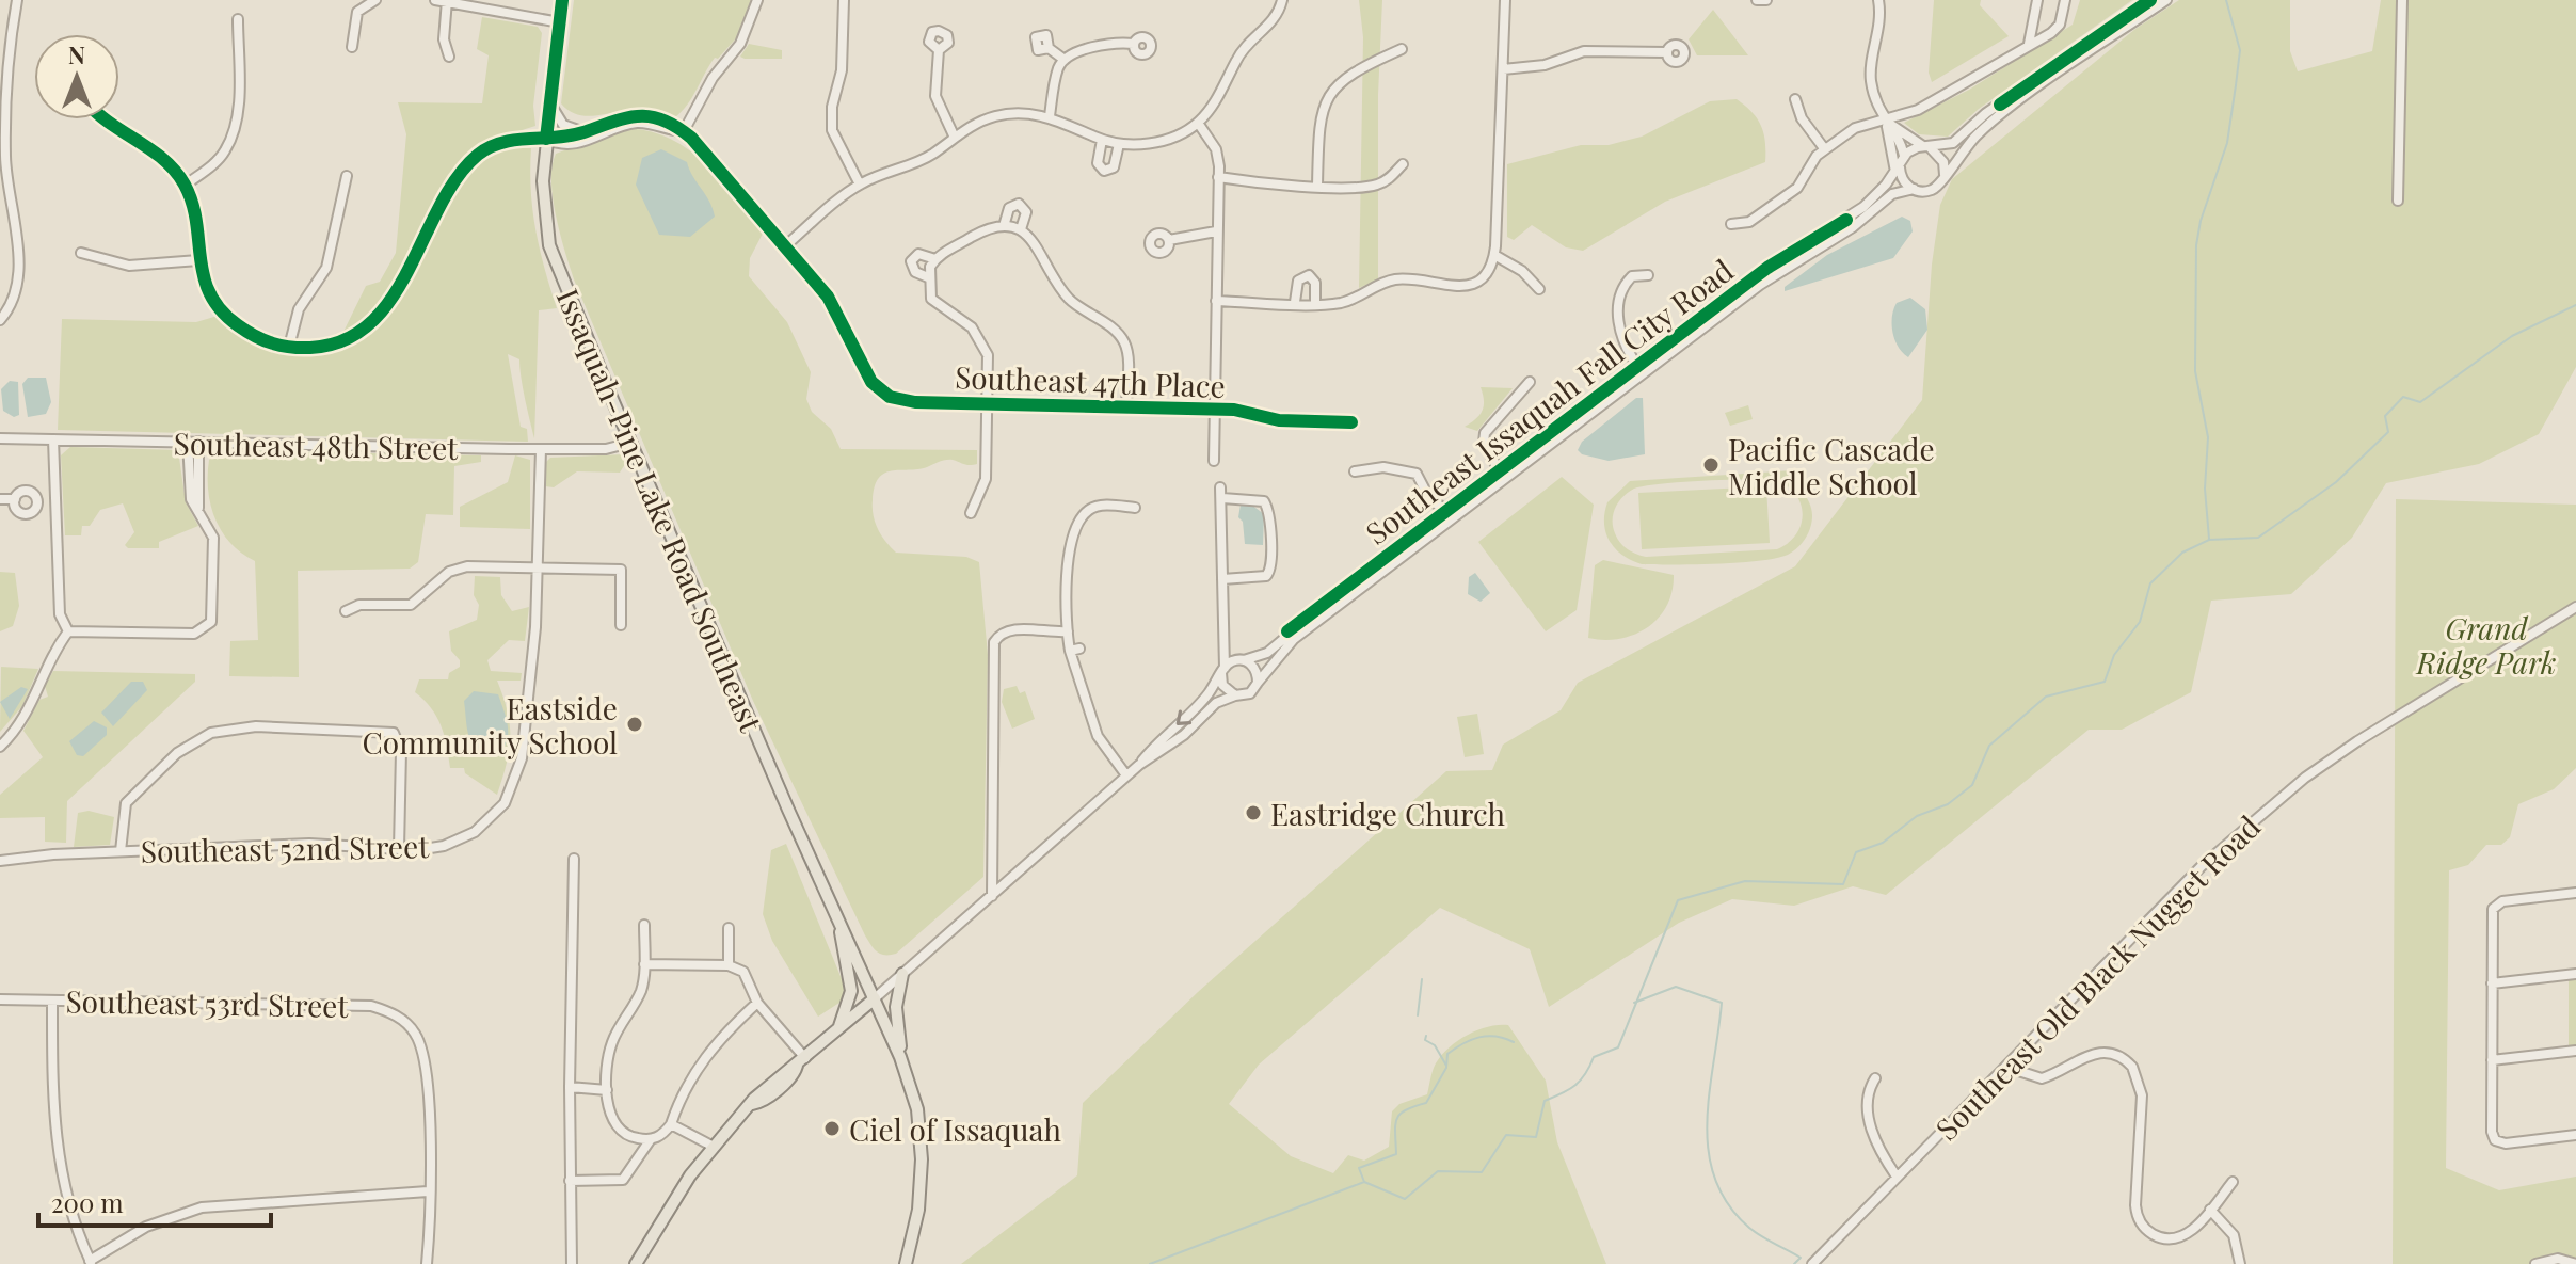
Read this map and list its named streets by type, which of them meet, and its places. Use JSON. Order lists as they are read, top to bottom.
{
  "streets": {
    "main road": ["Issaquah-Pine Lake Road Southeast"],
    "street": [
      "Southeast 47th Place",
      "Southeast Issaquah Fall City Road",
      "Southeast 48th Street",
      "Southeast 52nd Street",
      "Southeast Old Black Nugget Road",
      "Southeast 53rd Street"
    ]
  },
  "crossings": [
    ["Southeast 48th Street", "Issaquah-Pine Lake Road Southeast"]
  ],
  "parks": ["Grand Ridge Park"],
  "places": [
    "Pacific Cascade Middle School",
    "Eastside Community School",
    "Eastridge Church",
    "Ciel of Issaquah"
  ],
  "scale_bar": "200 m",
  "north": "top"
}
